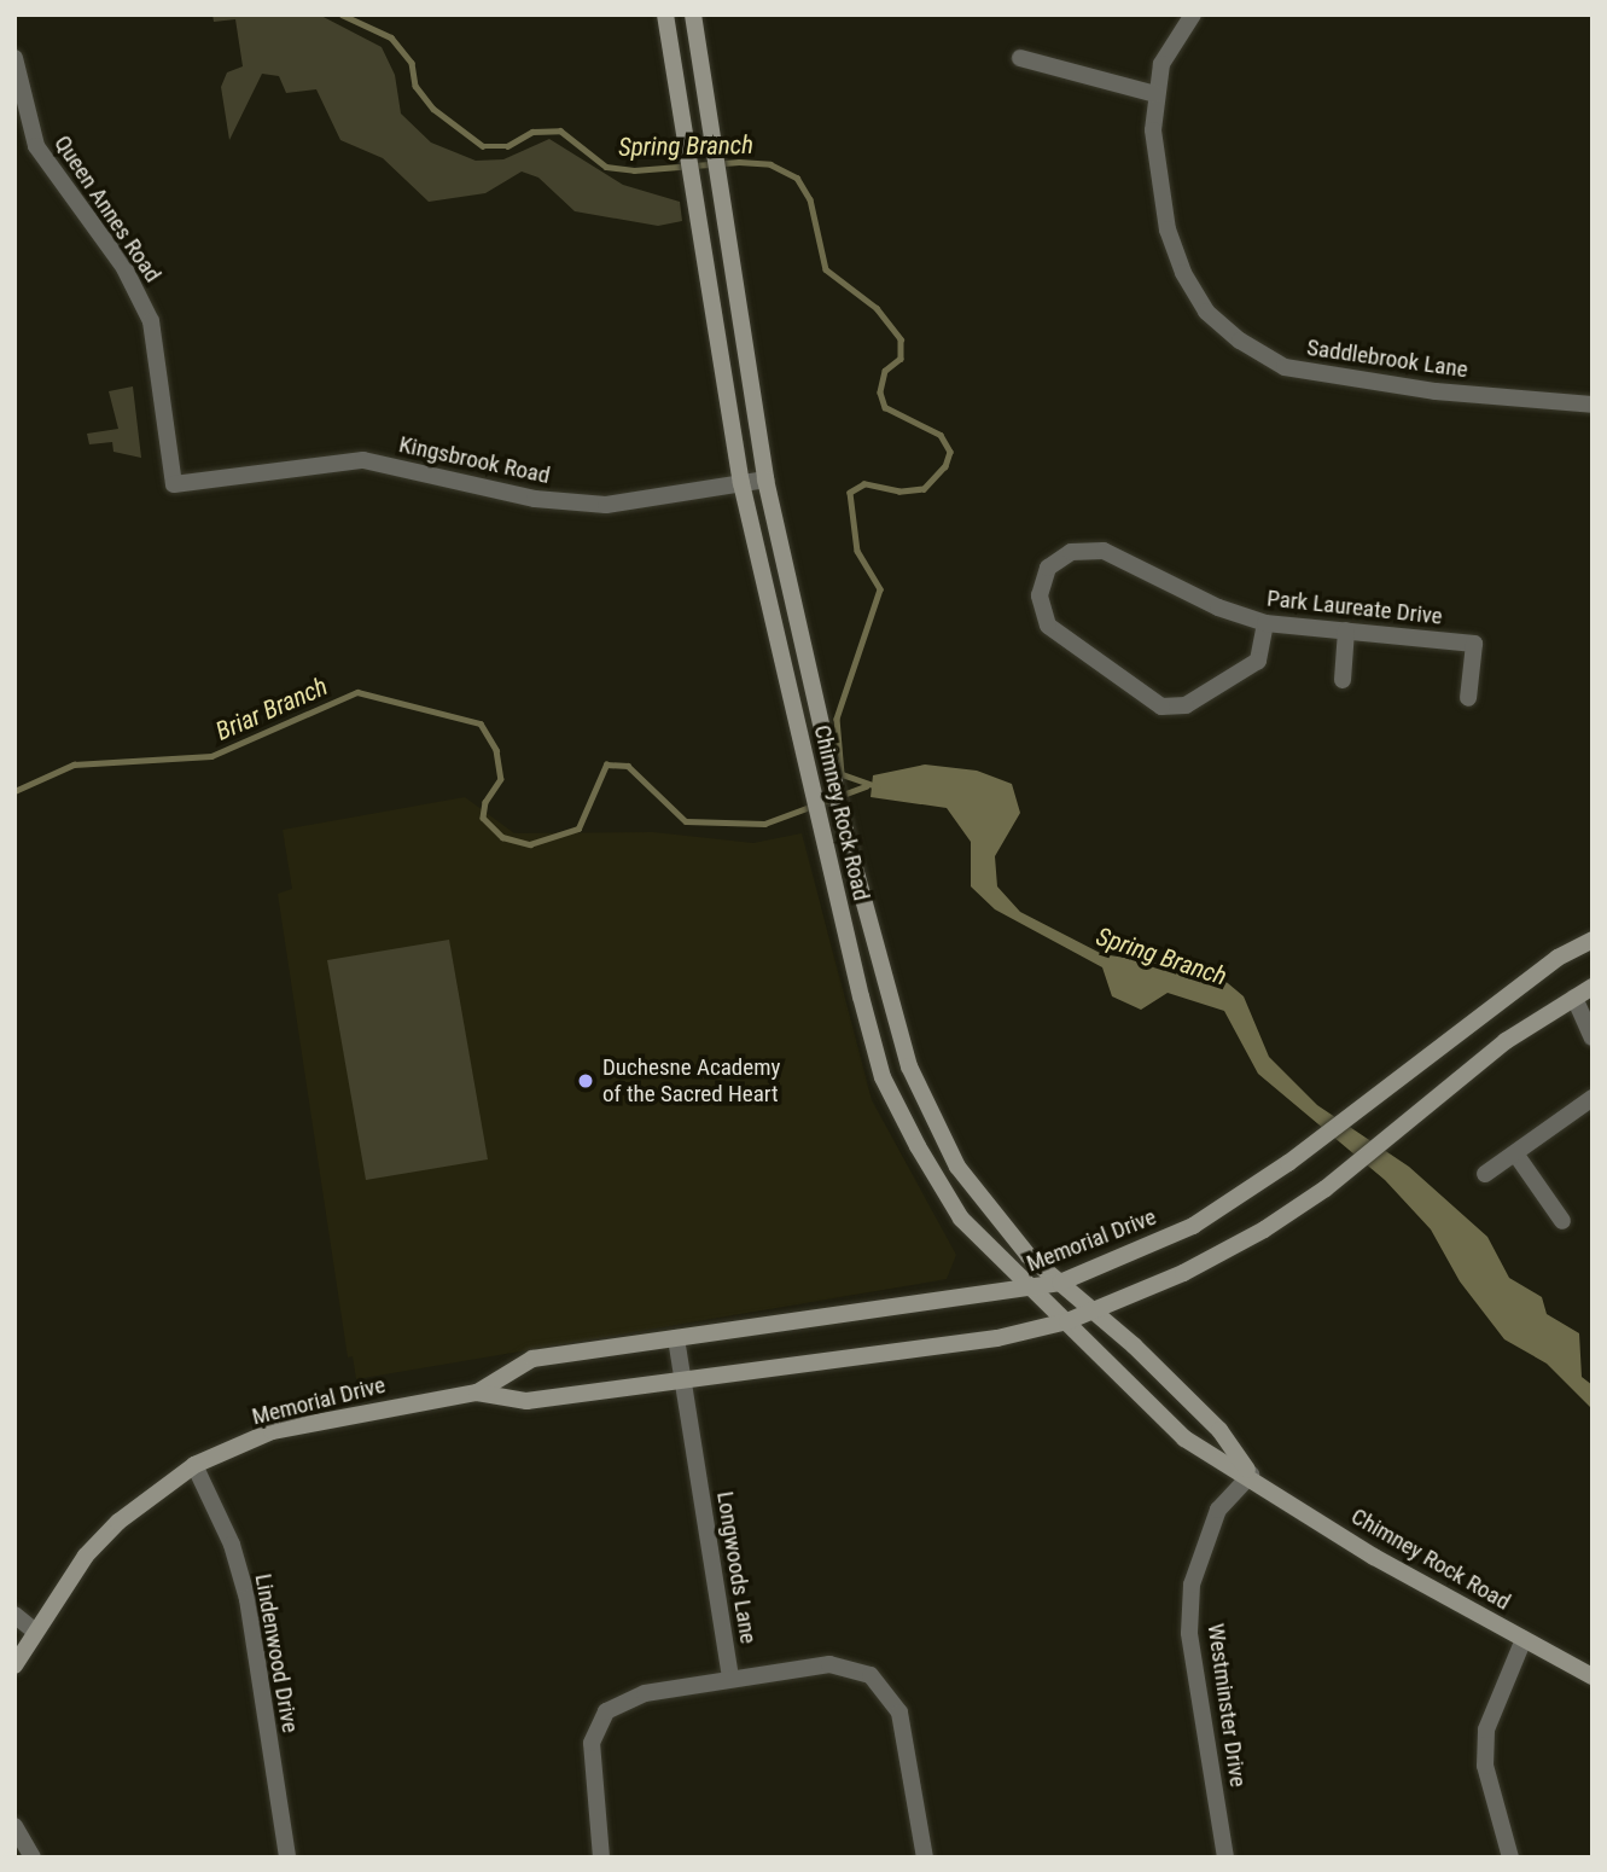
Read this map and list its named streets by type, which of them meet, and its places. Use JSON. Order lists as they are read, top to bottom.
{
  "streets": {
    "main road": ["Chimney Rock Road", "Memorial Drive"],
    "street": [
      "Queen Annes Road",
      "Saddlebrook Lane",
      "Kingsbrook Road",
      "Park Laureate Drive",
      "Longwoods Lane",
      "Lindenwood Drive",
      "Westminster Drive"
    ]
  },
  "crossings": [
    ["Queen Annes Road", "Kingsbrook Road"],
    ["Kingsbrook Road", "Chimney Rock Road"],
    ["Chimney Rock Road", "Memorial Drive"],
    ["Chimney Rock Road", "Westminster Drive"],
    ["Memorial Drive", "Longwoods Lane"],
    ["Memorial Drive", "Lindenwood Drive"]
  ],
  "water": ["Spring Branch", "Briar Branch"],
  "places": ["Duchesne Academy of the Sacred Heart"]
}
